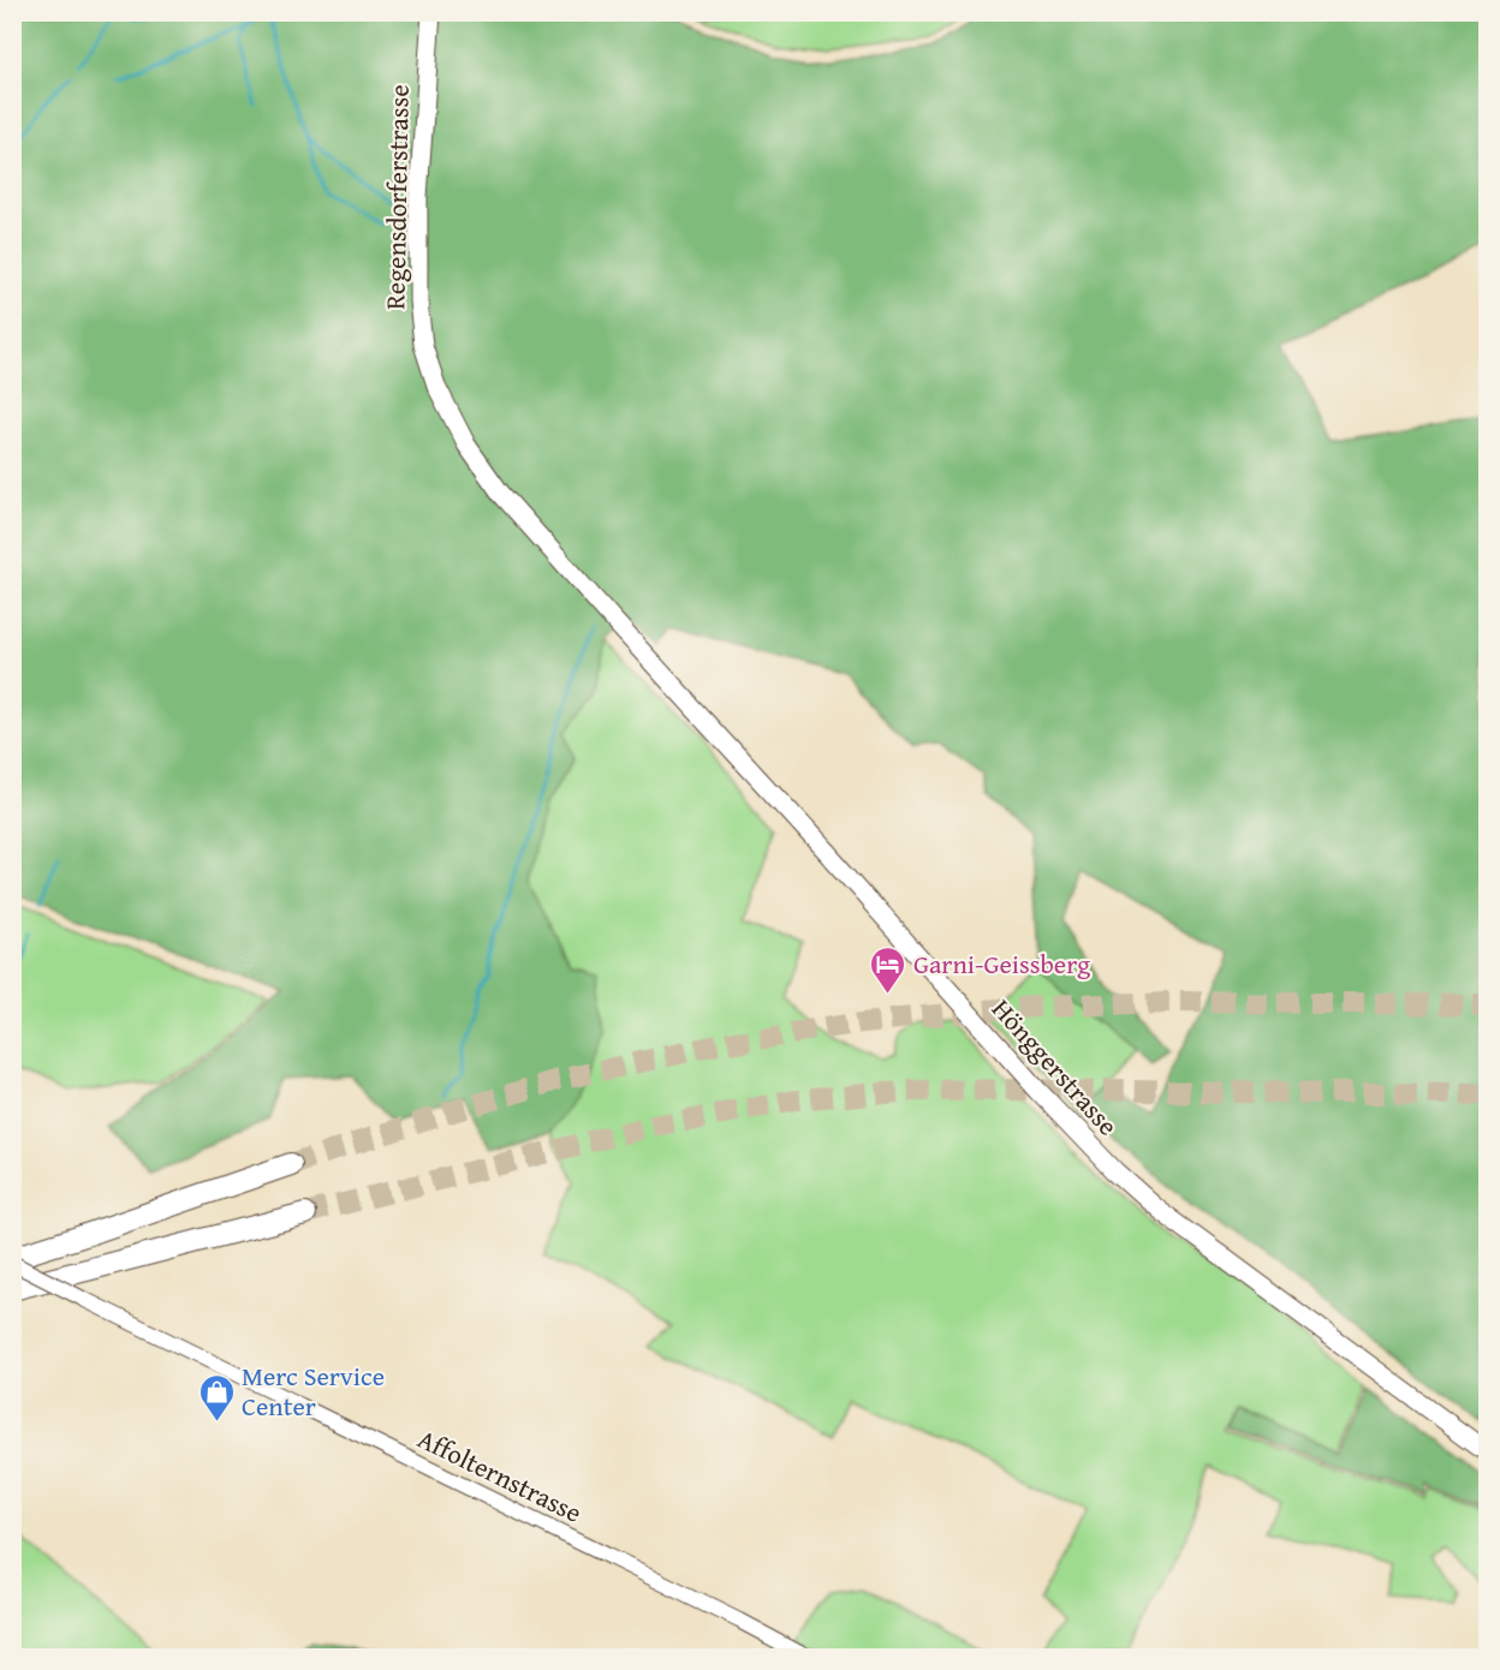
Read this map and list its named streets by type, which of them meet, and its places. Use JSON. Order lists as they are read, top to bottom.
{
  "streets": {
    "main road": ["Regensdorferstrasse", "Hönggerstrasse"],
    "street": ["Affolternstrasse"]
  },
  "crossings": [
    ["Regensdorferstrasse", "Hönggerstrasse"]
  ],
  "places": {
    "hotel": ["Garni-Geissberg"],
    "shop": ["Merc Service Center"]
  }
}
